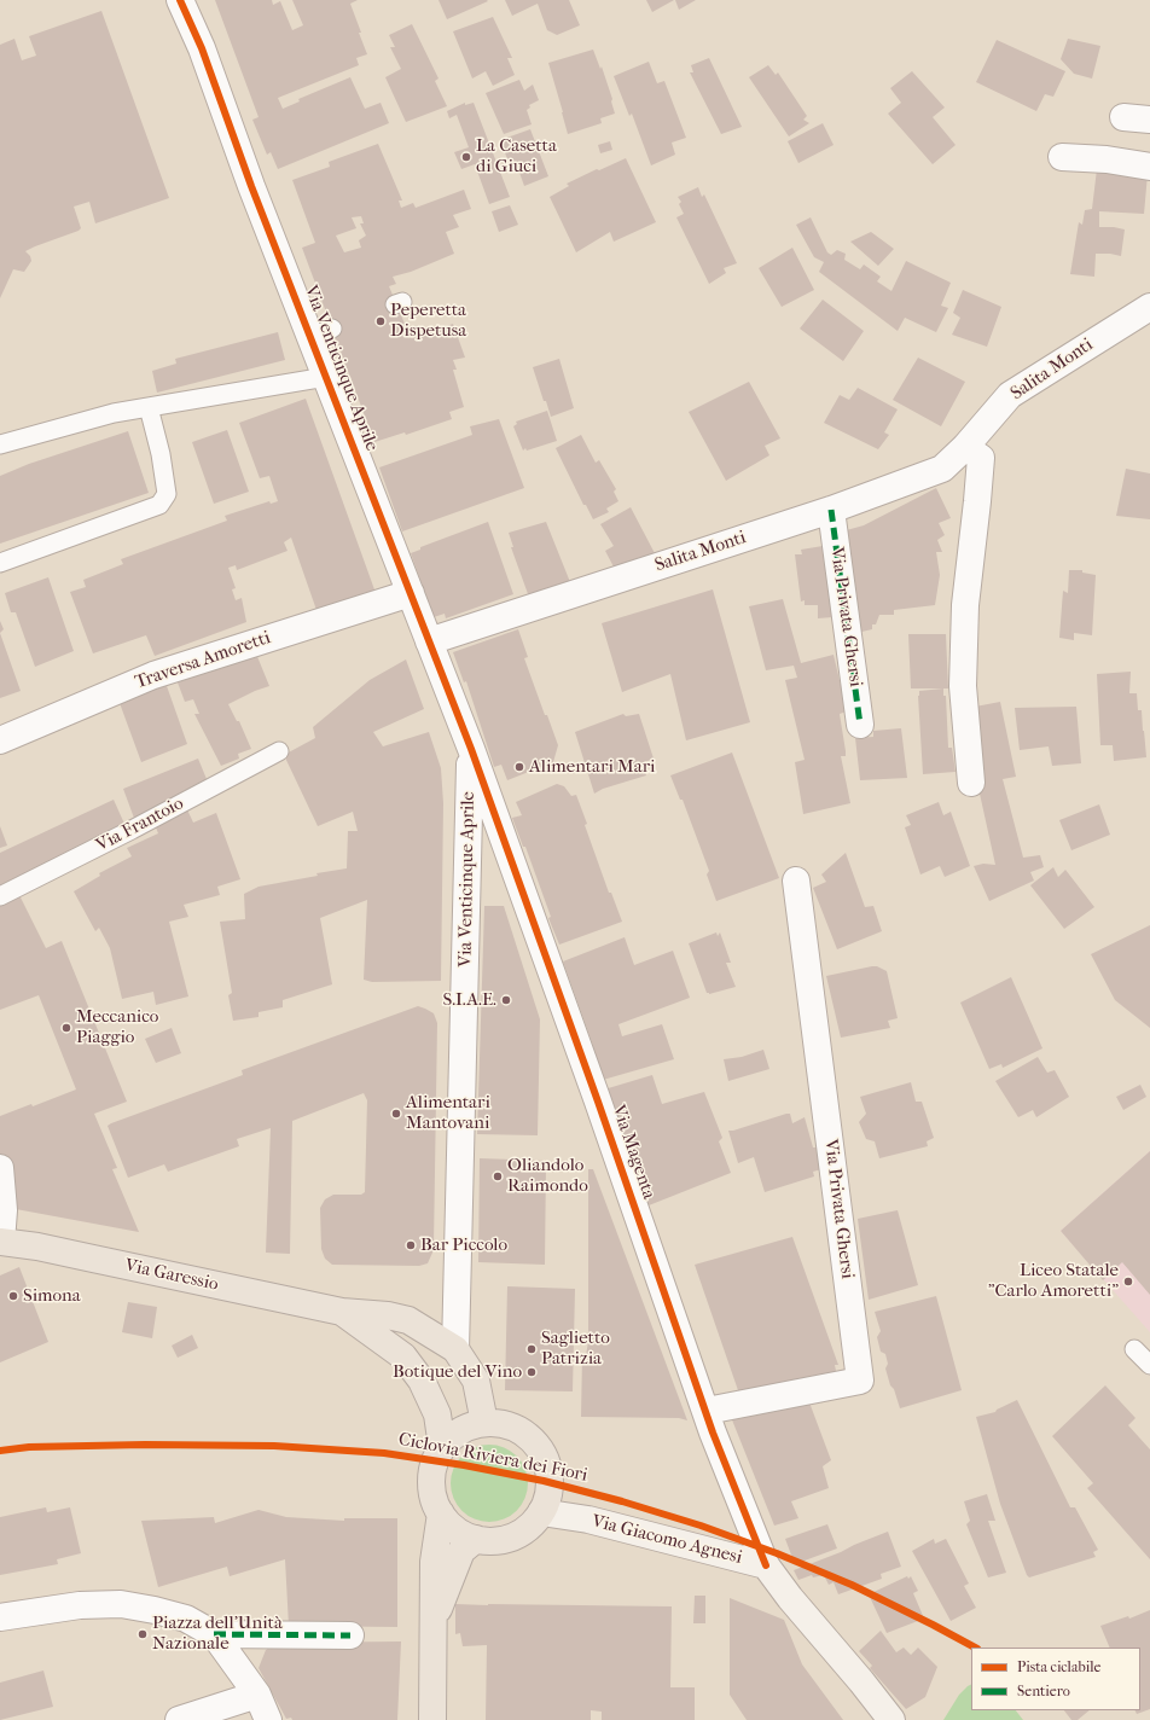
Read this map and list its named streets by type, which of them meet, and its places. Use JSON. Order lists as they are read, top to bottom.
{
  "streets": {
    "main road": ["Via Garessio", "Via Giacomo Agnesi"],
    "street": [
      "Via Venticinque Aprile",
      "Salita Monti",
      "Via Privata Ghersi",
      "Traversa Amoretti",
      "Via Magenta"
    ],
    "lane": ["Via Frantoio"],
    "cycle path": ["Ciclovia Riviera dei Fiori"]
  },
  "crossings": [
    ["Via Venticinque Aprile", "Salita Monti"],
    ["Via Venticinque Aprile", "Traversa Amoretti"],
    ["Via Venticinque Aprile", "Via Magenta"],
    ["Via Venticinque Aprile", "Via Garessio"],
    ["Salita Monti", "Via Privata Ghersi"],
    ["Via Privata Ghersi", "Via Magenta"],
    ["Via Magenta", "Via Giacomo Agnesi"],
    ["Via Garessio", "Via Giacomo Agnesi"]
  ],
  "places": [
    "La Casetta di Giuci",
    "Peperetta Dispetusa",
    "Alimentari Mari",
    "S.I.A.E.",
    "Meccanico Piaggio",
    "Alimentari Mantovani",
    "Oliandolo Raimondo",
    "Bar Piccolo",
    "Liceo Statale \"Carlo Amoretti\"",
    "Simona",
    "Saglietto Patrizia",
    "Botique del Vino",
    "Piazza dell'Unità Nazionale"
  ],
  "legend": ["Pista ciclabile", "Sentiero"]
}
